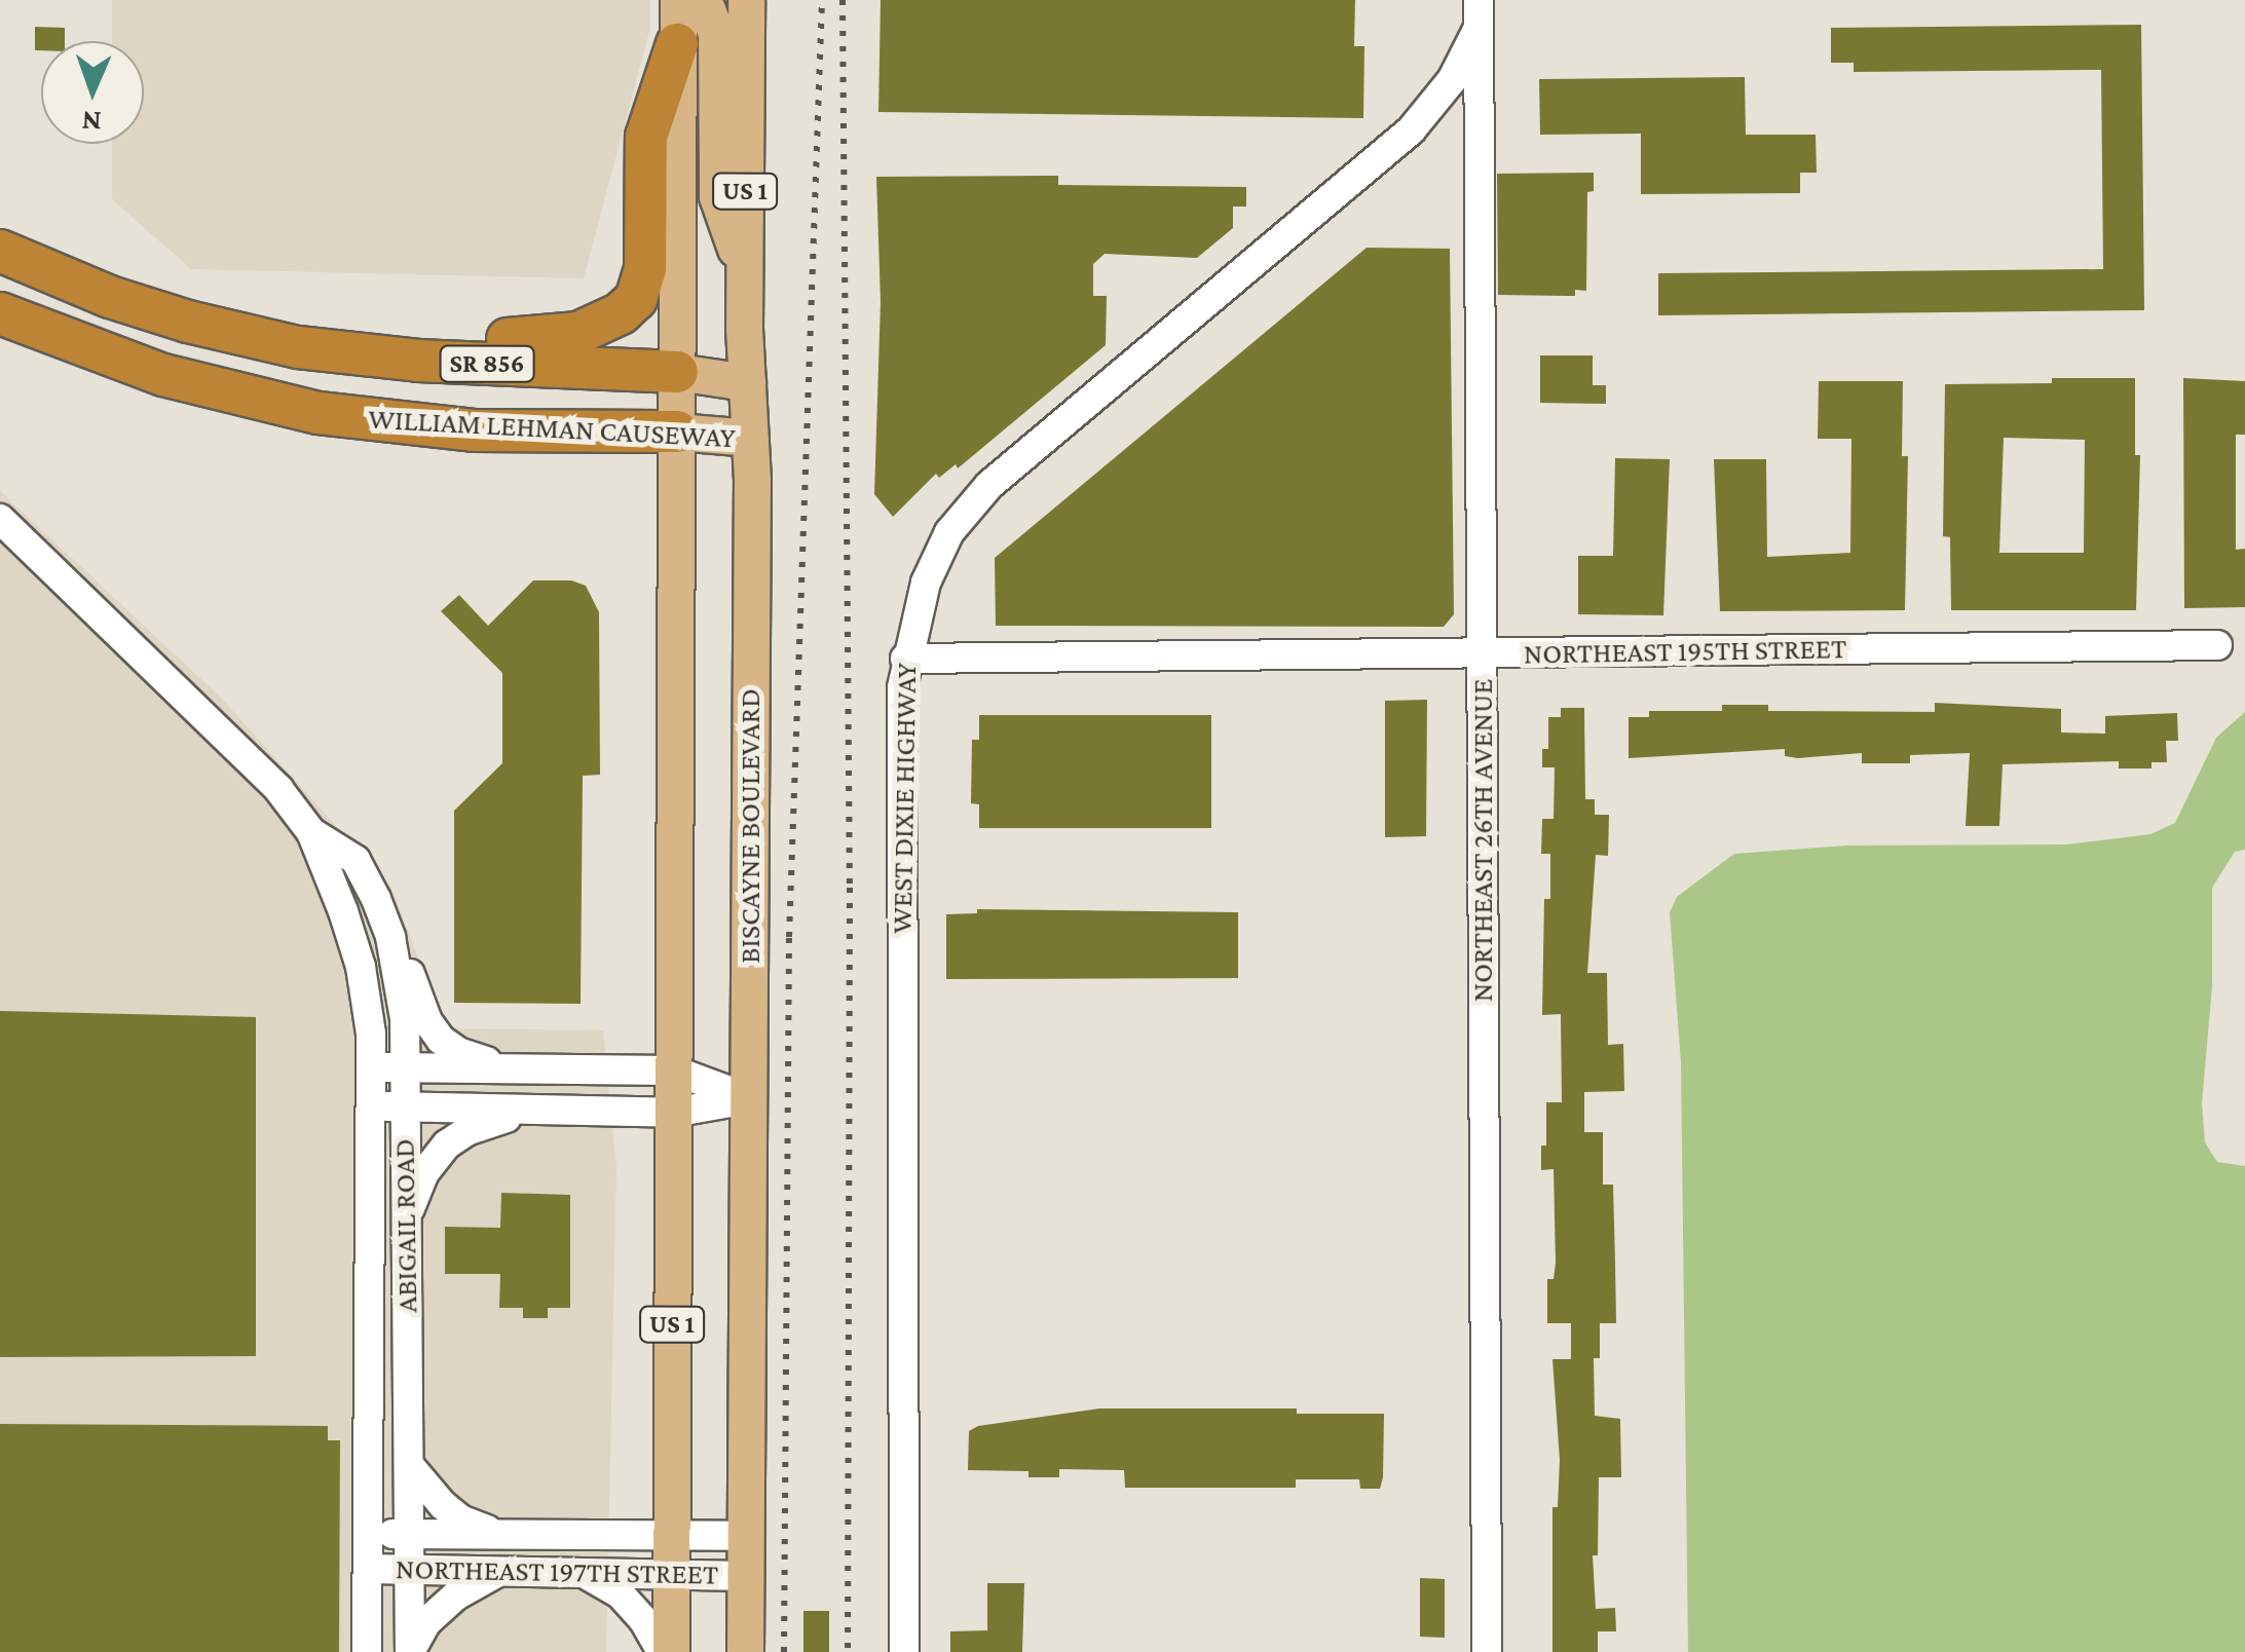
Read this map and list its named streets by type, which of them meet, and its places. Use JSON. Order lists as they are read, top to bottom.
{
  "streets": {
    "highway": ["SR 856", "WILLIAM LEHMAN CAUSEWAY"],
    "main road": ["US 1", "BISCAYNE BOULEVARD"],
    "street": [
      "NORTHEAST 195TH STREET",
      "WEST DIXIE HIGHWAY",
      "NORTHEAST 26TH AVENUE",
      "ABIGAIL ROAD",
      "NORTHEAST 197TH STREET"
    ]
  },
  "crossings": [
    ["US 1", "WILLIAM LEHMAN CAUSEWAY"],
    ["US 1", "NORTHEAST 197TH STREET"],
    ["WILLIAM LEHMAN CAUSEWAY", "BISCAYNE BOULEVARD"],
    ["NORTHEAST 195TH STREET", "WEST DIXIE HIGHWAY"],
    ["NORTHEAST 195TH STREET", "NORTHEAST 26TH AVENUE"],
    ["WEST DIXIE HIGHWAY", "NORTHEAST 26TH AVENUE"],
    ["BISCAYNE BOULEVARD", "NORTHEAST 197TH STREET"],
    ["ABIGAIL ROAD", "NORTHEAST 197TH STREET"]
  ],
  "north": "bottom"
}
